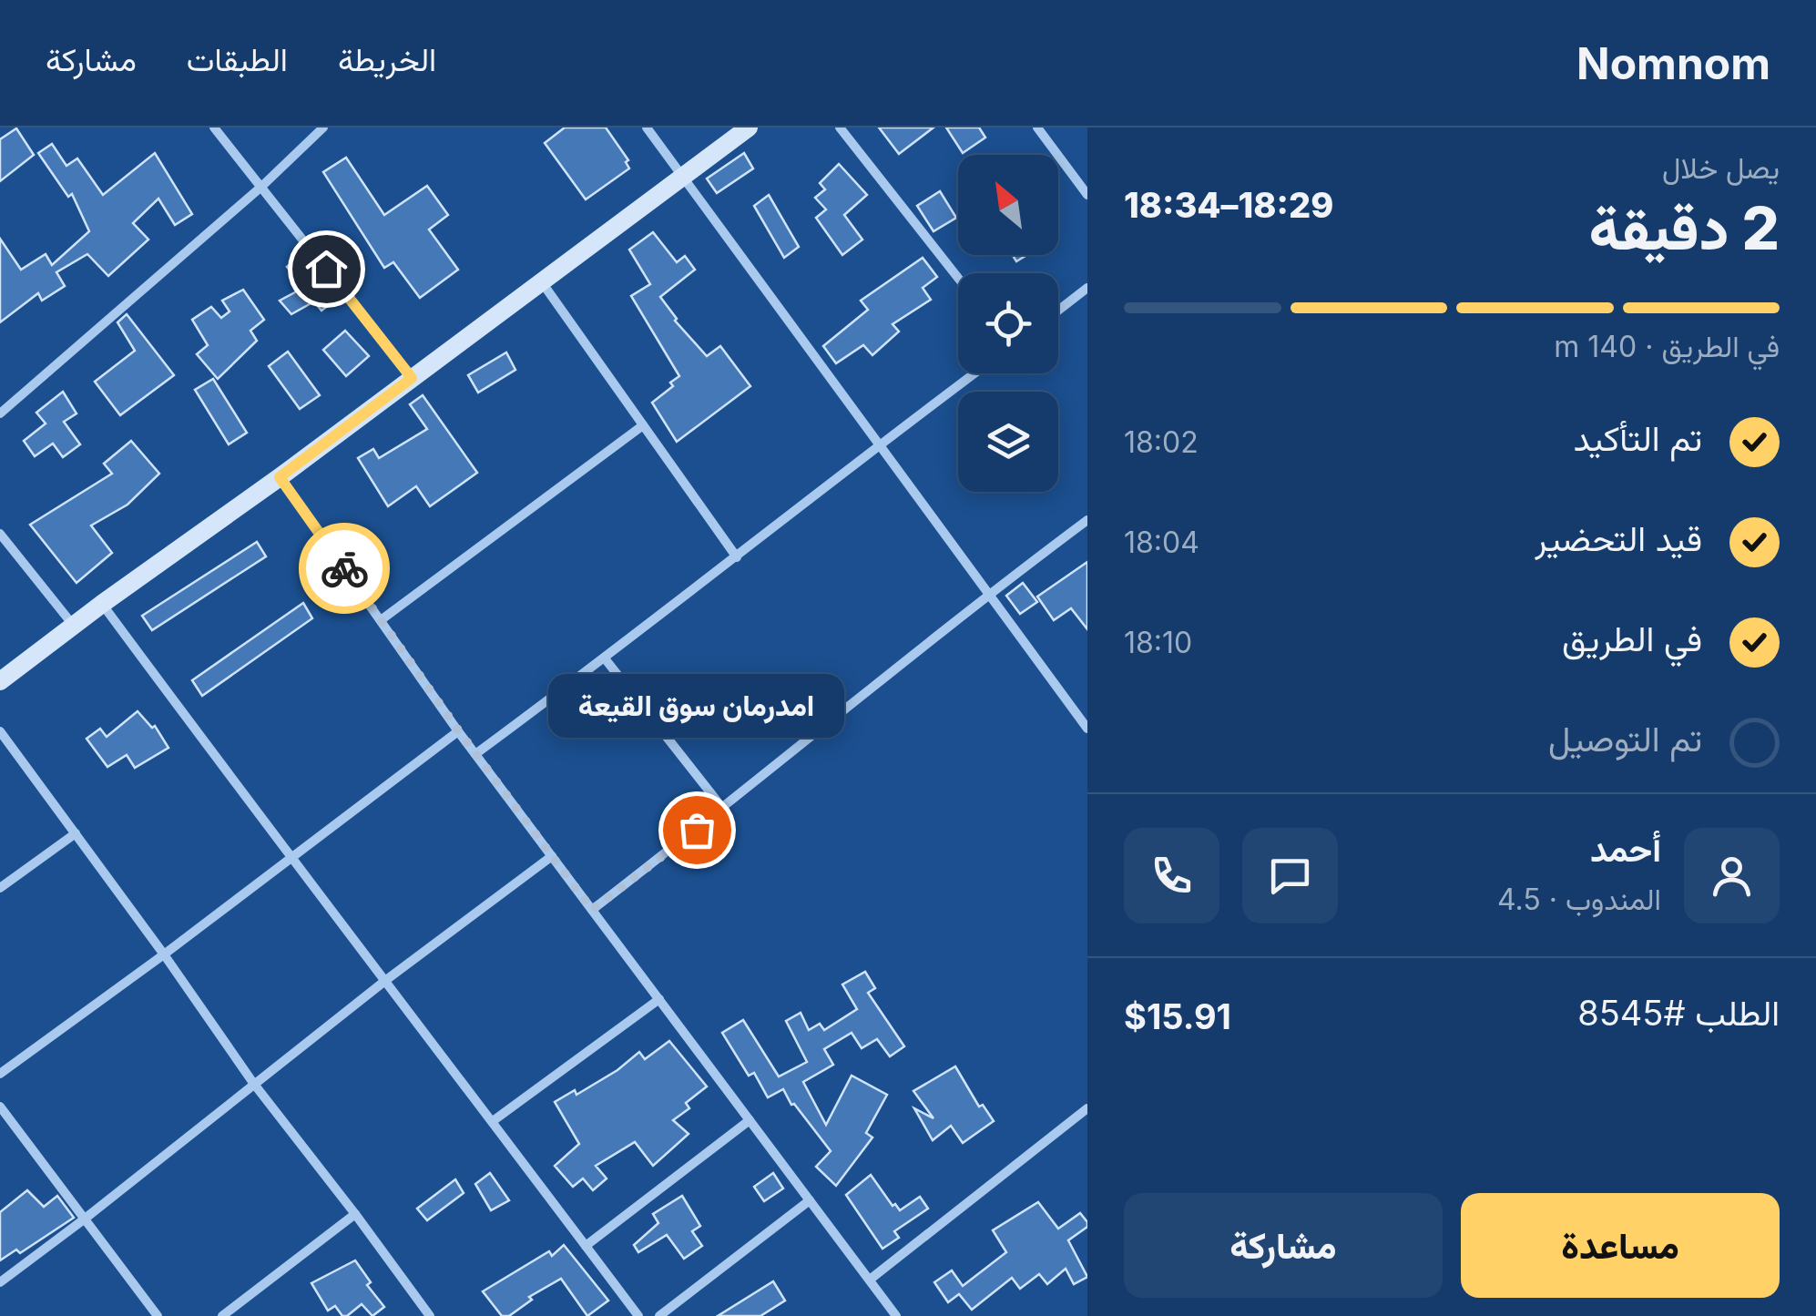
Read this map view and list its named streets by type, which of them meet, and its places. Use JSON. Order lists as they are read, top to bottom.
{
  "places": ["امدرمان سوق القيعة"],
  "north": "top left",
  "page": {
    "header": "Nomnom",
    "nav": ["الخريطة", "الطبقات", "مشاركة"],
    "heading": ["2 دقيقة", "يصل خلال", "18:29–18:34"],
    "panel": [
      "أحمد",
      "المندوب · 4.5",
      "الطلب #8545",
      "$15.91"
    ],
    "bar": "في الطريق · 140 m",
    "list": [
      ["تم التأكيد", "18:02"],
      ["قيد التحضير", "18:04"],
      ["في الطريق", "18:10"],
      "تم التوصيل"
    ],
    "bubble": "امدرمان سوق القيعة",
    "buttons": ["مساعدة", "مشاركة"]
  }
}
